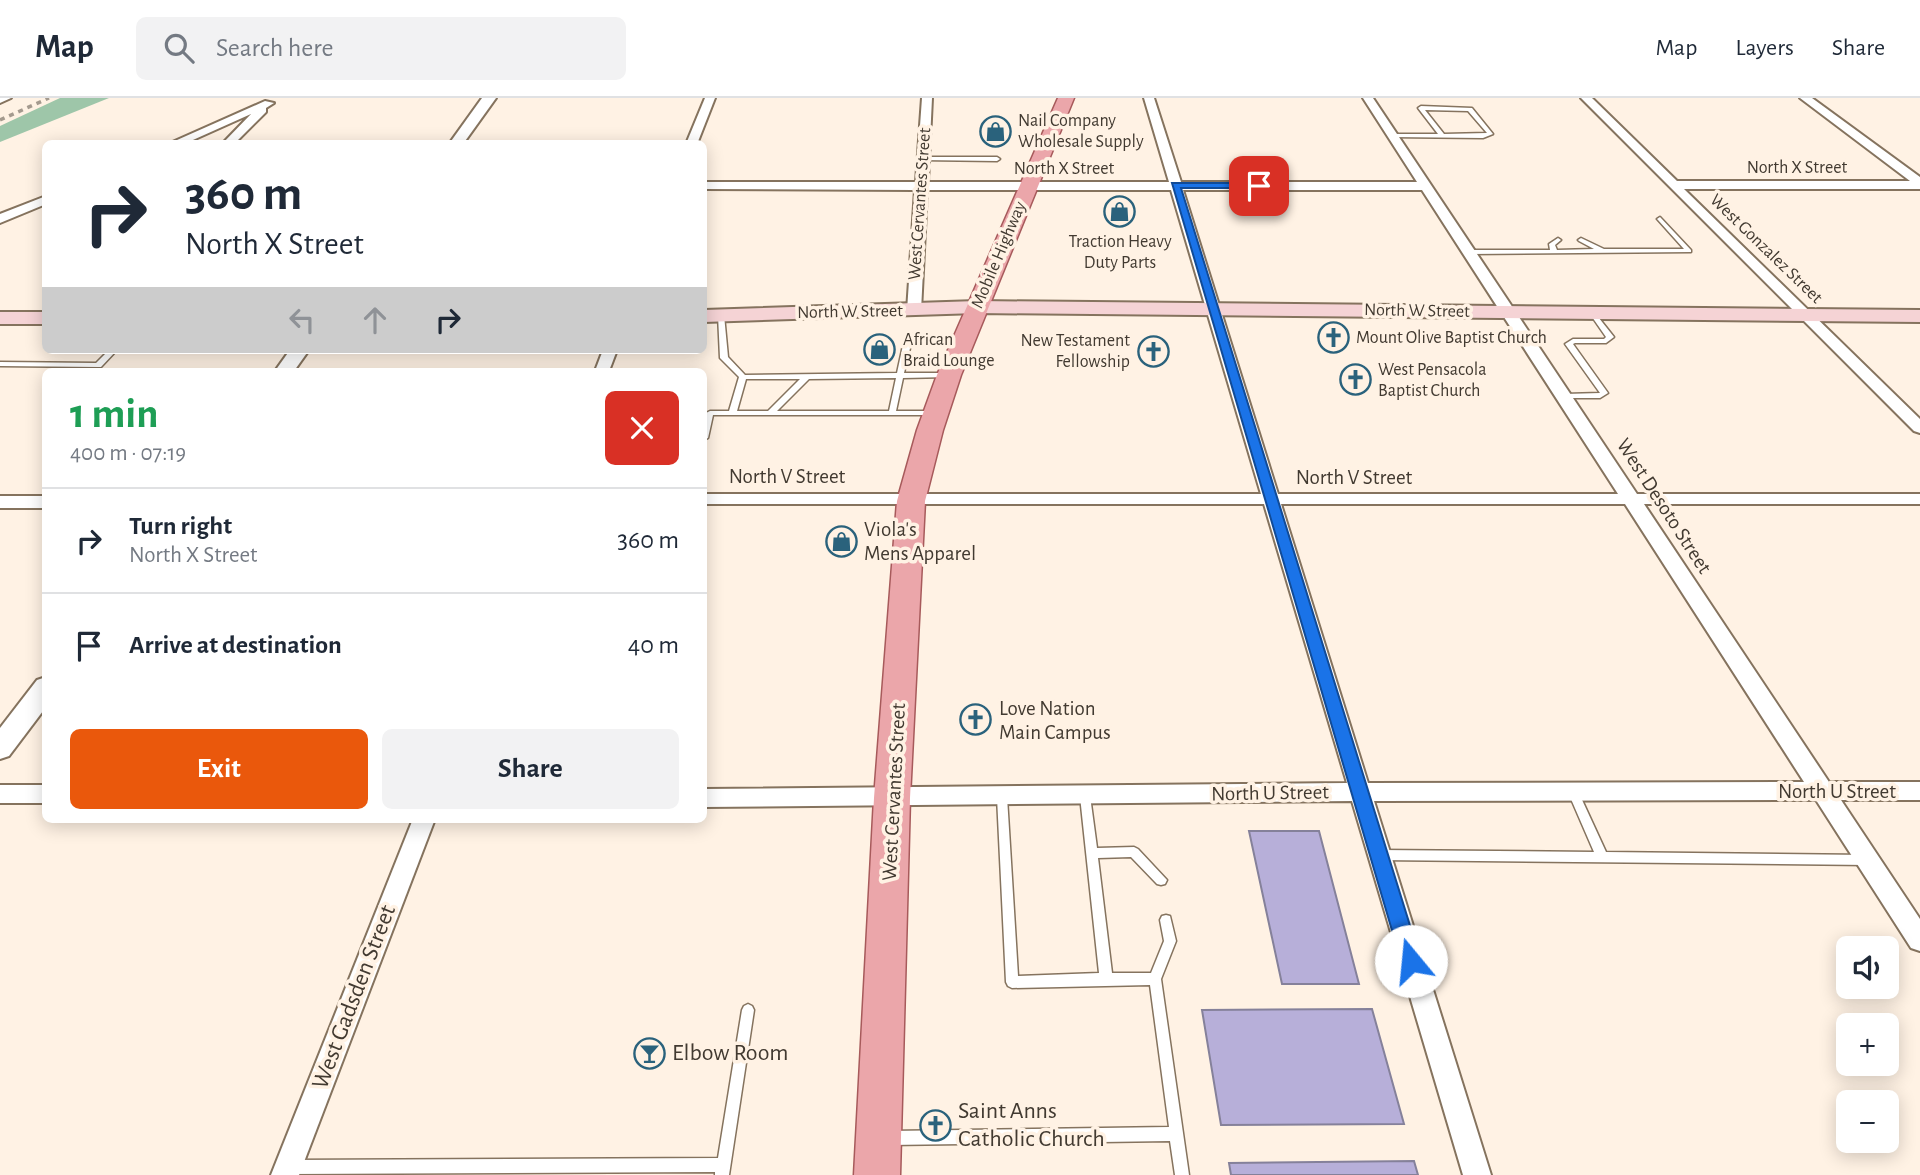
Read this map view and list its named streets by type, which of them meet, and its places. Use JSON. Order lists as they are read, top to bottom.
{
  "streets": {
    "main road": ["West Cervantes Street", "Mobile Highway", "North W Street"],
    "street": [
      "North X Street",
      "West Gonzalez Street",
      "North V Street",
      "West Desoto Street",
      "North U Street",
      "West Gadsden Street"
    ]
  },
  "crossings": [
    ["North X Street", "West Cervantes Street"],
    ["North X Street", "West Gonzalez Street"],
    ["North X Street", "Mobile Highway"],
    ["North X Street", "West Desoto Street"],
    ["West Cervantes Street", "Mobile Highway"],
    ["West Cervantes Street", "North W Street"],
    ["West Cervantes Street", "North V Street"],
    ["West Cervantes Street", "North U Street"],
    ["West Gonzalez Street", "North W Street"],
    ["Mobile Highway", "North W Street"],
    ["North W Street", "West Desoto Street"],
    ["North V Street", "West Desoto Street"],
    ["West Desoto Street", "North U Street"]
  ],
  "places": {
    "shop": [
      "Nail Company Wholesale Supply",
      "Traction Heavy Duty Parts",
      "African Braid Lounge",
      "Viola's Mens Apparel"
    ],
    "church": [
      "Mount Olive Baptist Church",
      "New Testament Fellowship",
      "West Pensacola Baptist Church",
      "Love Nation Main Campus",
      "Saint Anns Catholic Church"
    ],
    "bar": ["Elbow Room"]
  },
  "page": {
    "header": "Map",
    "search": "Search here",
    "nav": ["Map", "Layers", "Share"],
    "turn": ["360 m", "North X Street"],
    "heading": ["1 min", "400 m · 07:19"],
    "list": [
      {
        "name": "Turn right",
        "note": "North X Street",
        "value": "360 m"
      },
      {
        "name": "Arrive at destination",
        "value": "40 m"
      }
    ],
    "buttons": ["Exit", "Share"],
    "map_buttons": ["+", "−"]
  }
}
